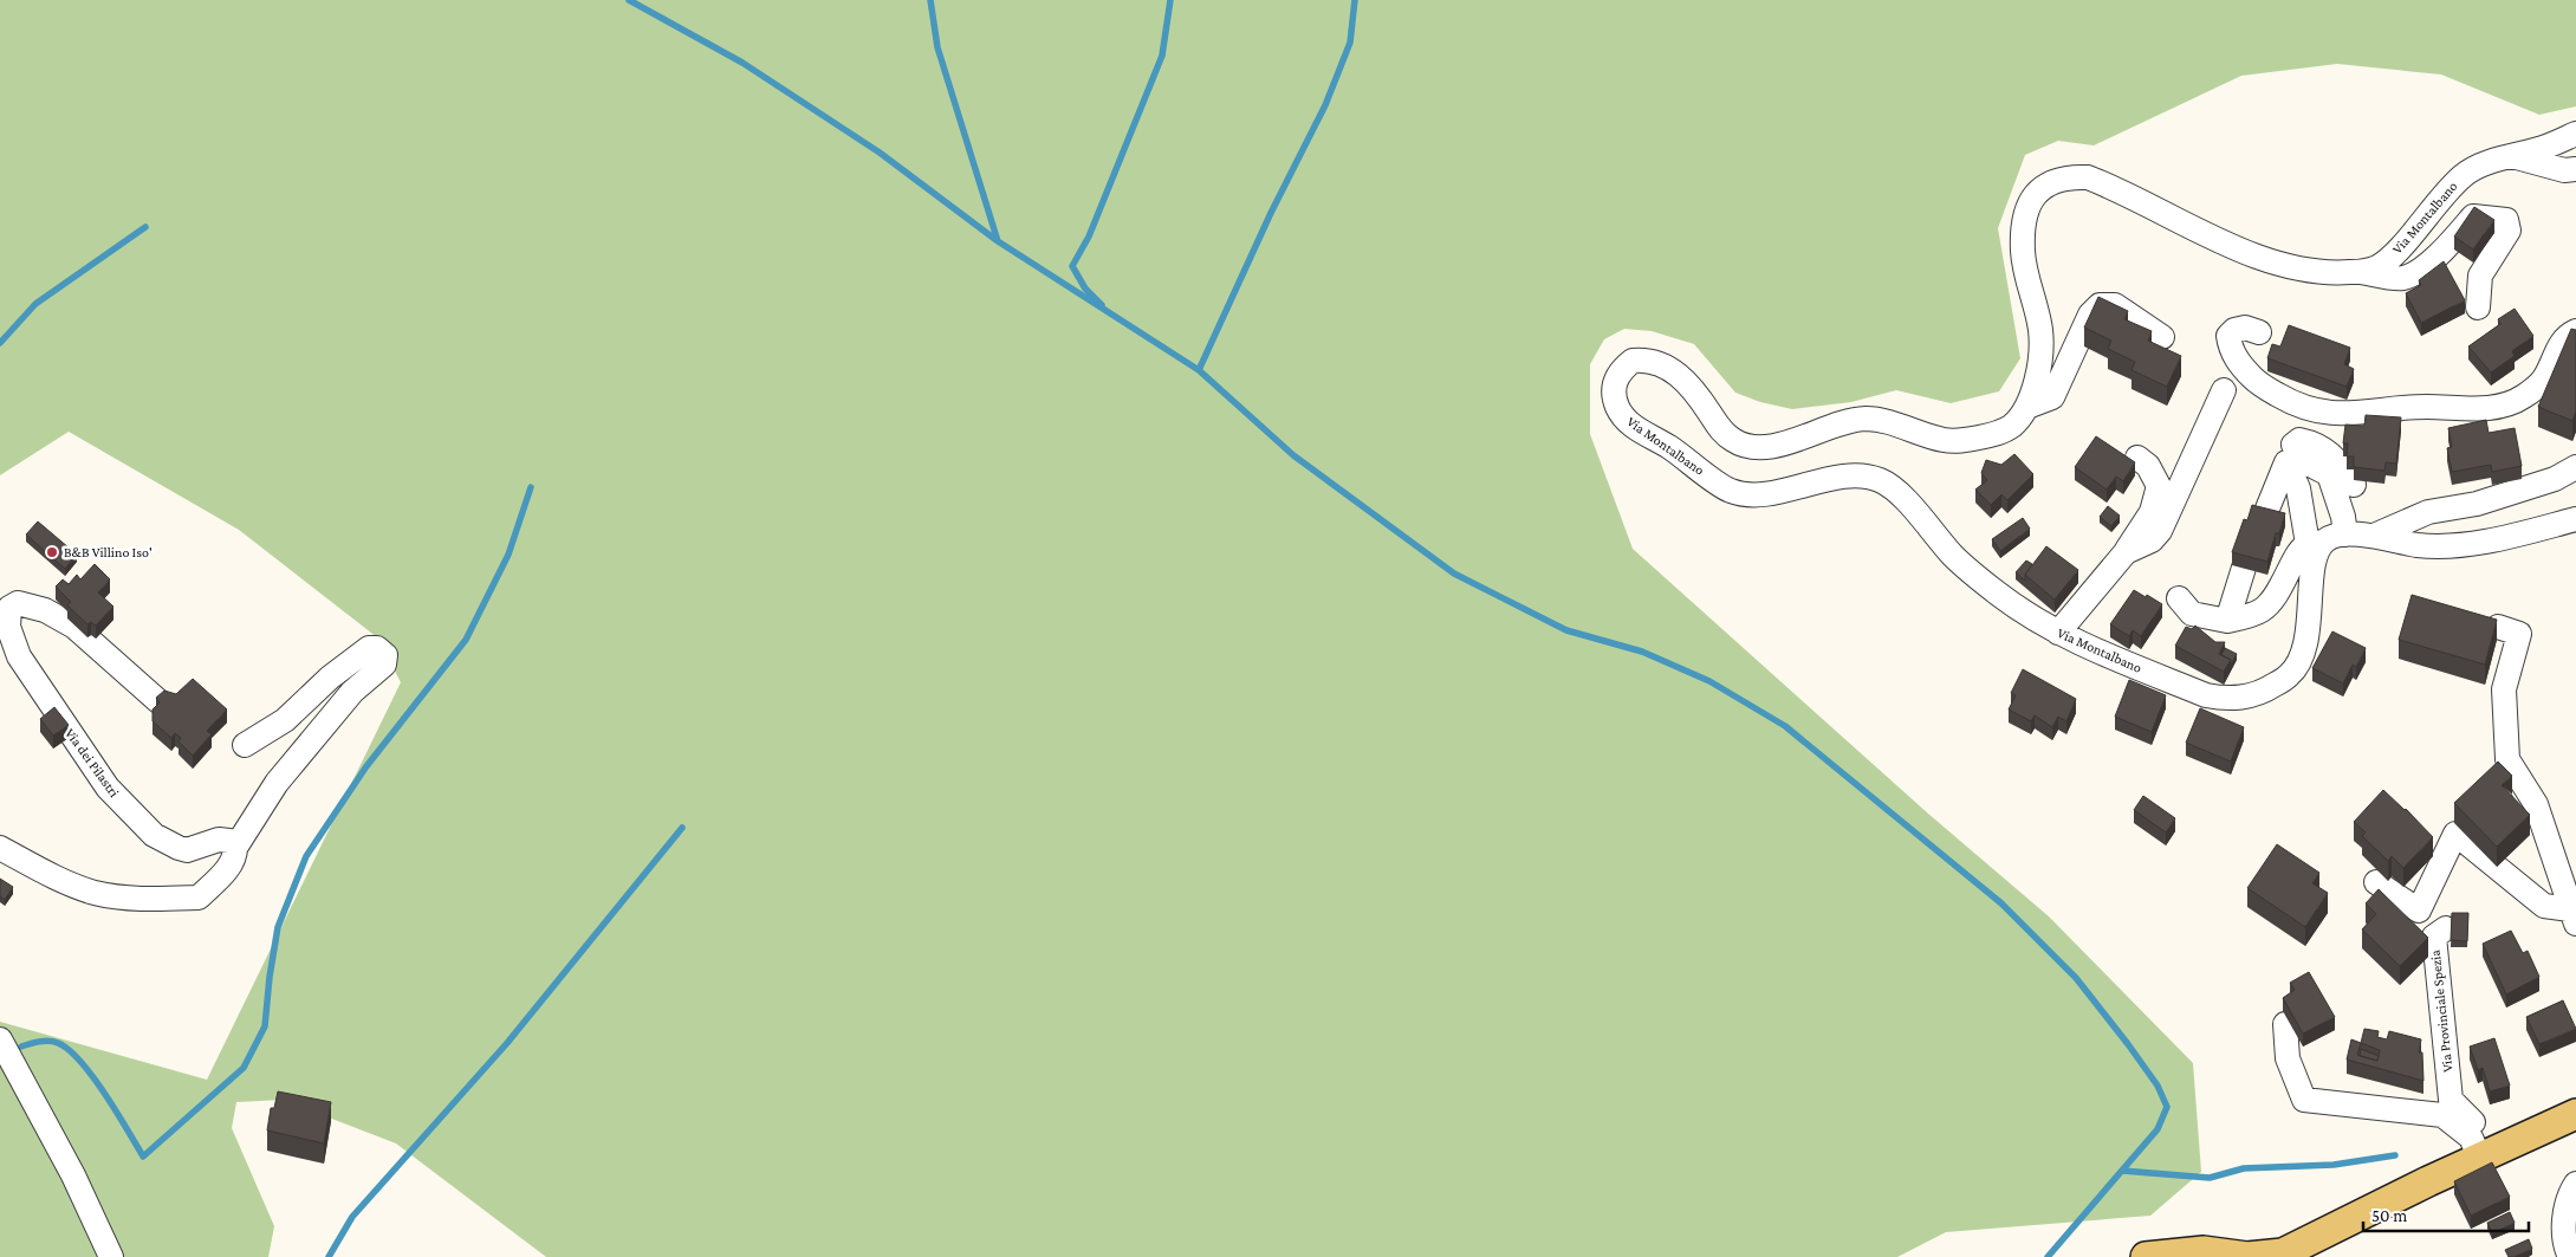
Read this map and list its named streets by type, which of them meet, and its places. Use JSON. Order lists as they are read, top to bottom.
{
  "streets": {
    "street": ["Via Montalbano", "Via dei Pilastri", "Via Provinciale Spezia"]
  },
  "places": ["B&B Villino Iso'"],
  "scale_bar": "50 m"
}
